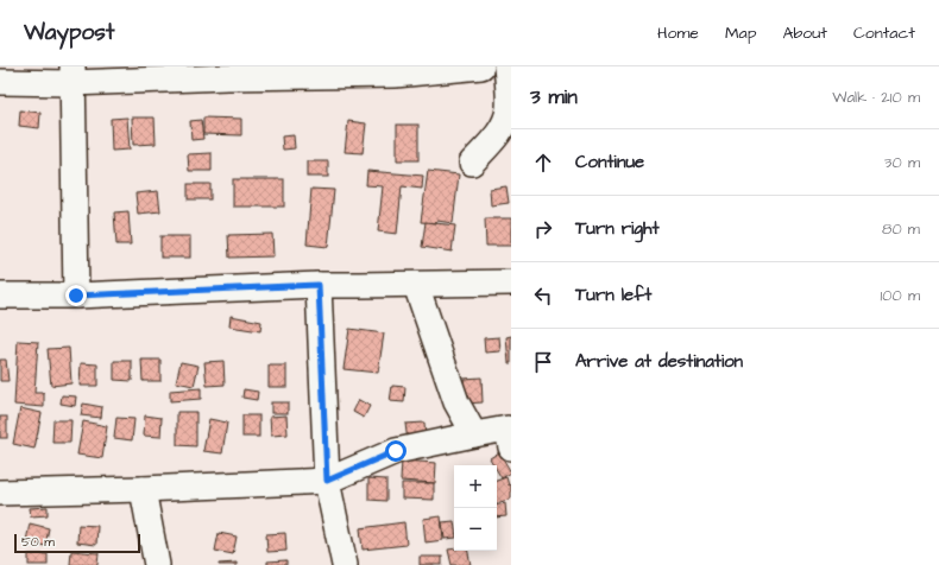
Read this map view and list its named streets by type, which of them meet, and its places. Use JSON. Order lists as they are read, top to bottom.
{
  "scale_bar": "50 m",
  "page": {
    "header": "Waypost",
    "nav": [
      "Home",
      "Map",
      "About",
      "Contact"
    ],
    "heading": ["3 min", "Walk · 210 m"],
    "list": [
      ["Continue", "30 m"],
      ["Turn right", "80 m"],
      ["Turn left", "100 m"],
      "Arrive at destination"
    ],
    "map_buttons": ["+", "−"],
    "scale": "50 m"
  }
}
